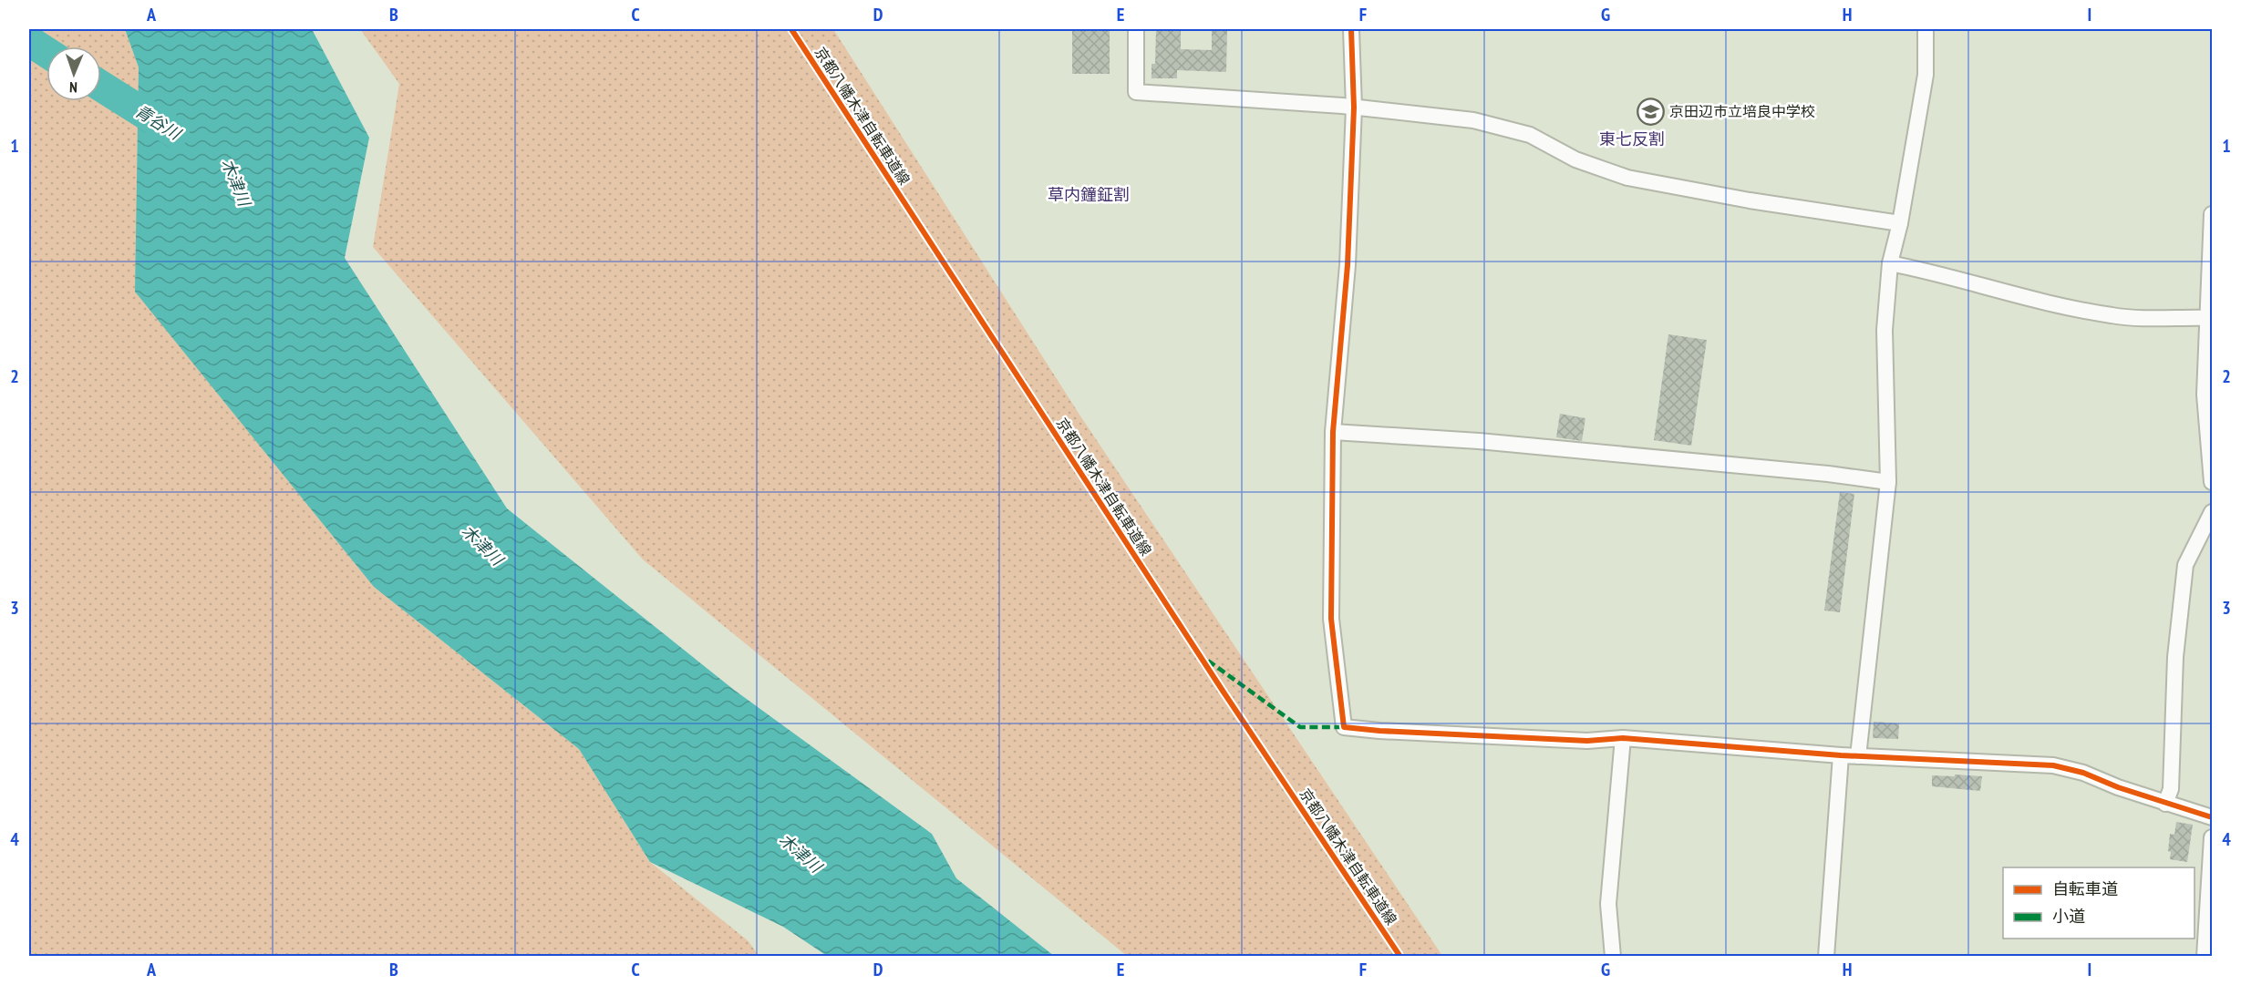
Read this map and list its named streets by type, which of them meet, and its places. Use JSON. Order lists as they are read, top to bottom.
{
  "streets": {
    "cycle path": ["京都八幡木津自転車道線"]
  },
  "districts": ["東七反割", "草内鐘鉦割"],
  "water": ["青谷川", "木津川"],
  "places": {
    "school or university": ["京田辺市立培良中学校"]
  },
  "legend": ["自転車道", "小道"],
  "north": "bottom",
  "grid": {
    "columns": [
      "A",
      "B",
      "C",
      "D",
      "E",
      "F",
      "G",
      "H",
      "I"
    ],
    "rows": [
      "1",
      "2",
      "3",
      "4"
    ]
  }
}
